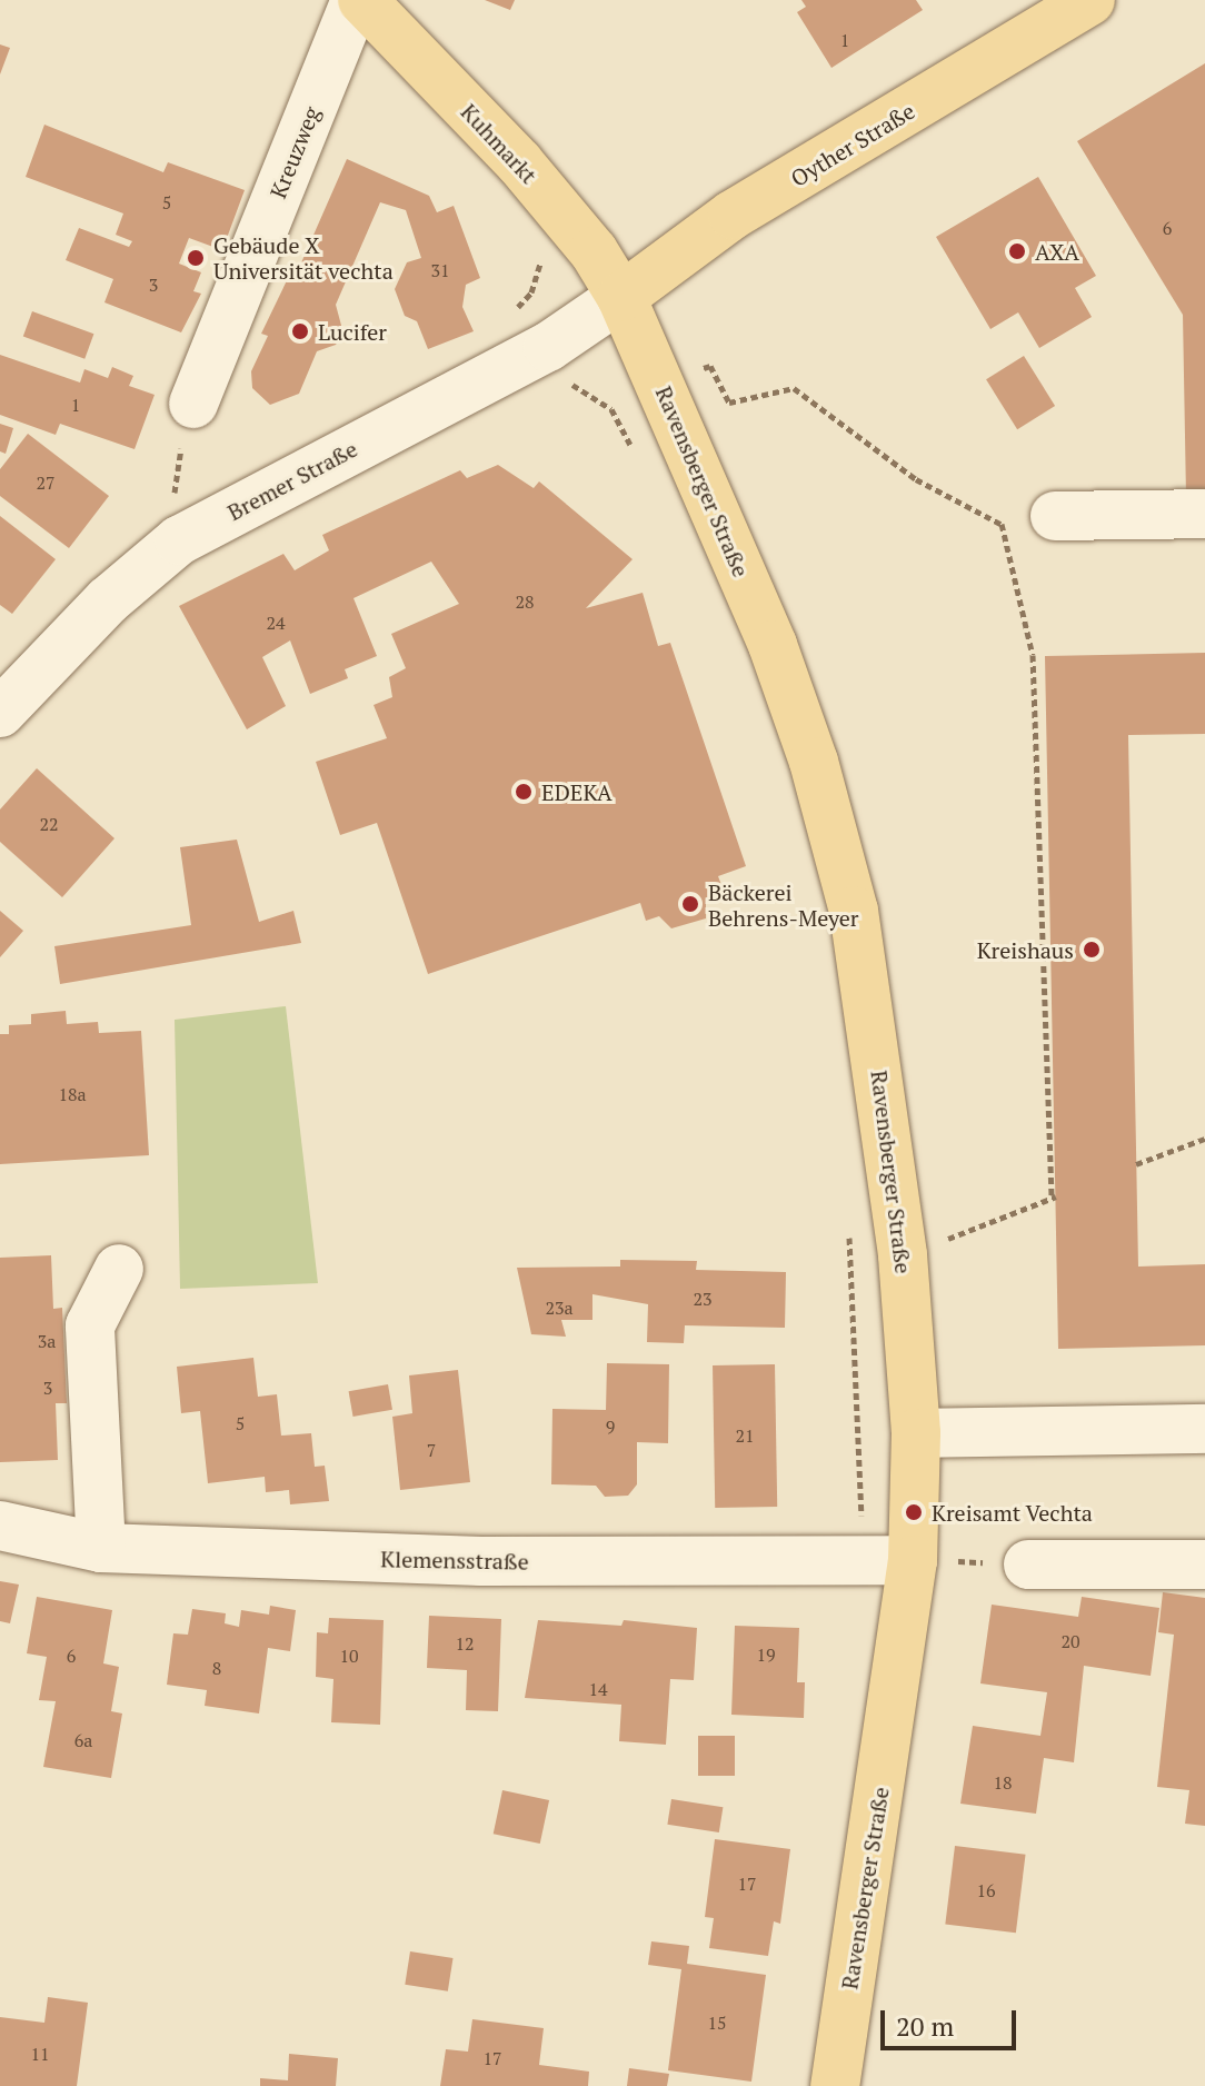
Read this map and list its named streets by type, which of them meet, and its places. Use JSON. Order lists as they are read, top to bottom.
{
  "streets": {
    "main road": ["Kuhmarkt", "Oyther Straße", "Ravensberger Straße"],
    "street": ["Kreuzweg", "Bremer Straße", "Klemensstraße"]
  },
  "crossings": [
    ["Kuhmarkt", "Oyther Straße"],
    ["Kuhmarkt", "Bremer Straße"],
    ["Kuhmarkt", "Ravensberger Straße"],
    ["Oyther Straße", "Bremer Straße"],
    ["Oyther Straße", "Ravensberger Straße"],
    ["Bremer Straße", "Ravensberger Straße"],
    ["Ravensberger Straße", "Klemensstraße"]
  ],
  "places": [
    "AXA",
    "Gebäude X Universität vechta",
    "Lucifer",
    "EDEKA",
    "Bäckerei Behrens-Meyer",
    "Kreishaus",
    "Kreisamt Vechta"
  ],
  "house_numbers": [
    "1",
    "5",
    "6",
    "31",
    "3",
    "1",
    "27",
    "28",
    "24",
    "22",
    "18a",
    "23",
    "23a",
    "3a",
    "3",
    "5",
    "9",
    "21",
    "7",
    "20",
    "12",
    "19",
    "6",
    "10",
    "8",
    "14",
    "6a",
    "18",
    "17",
    "16",
    "15",
    "11",
    "17"
  ],
  "scale_bar": "20 m"
}
